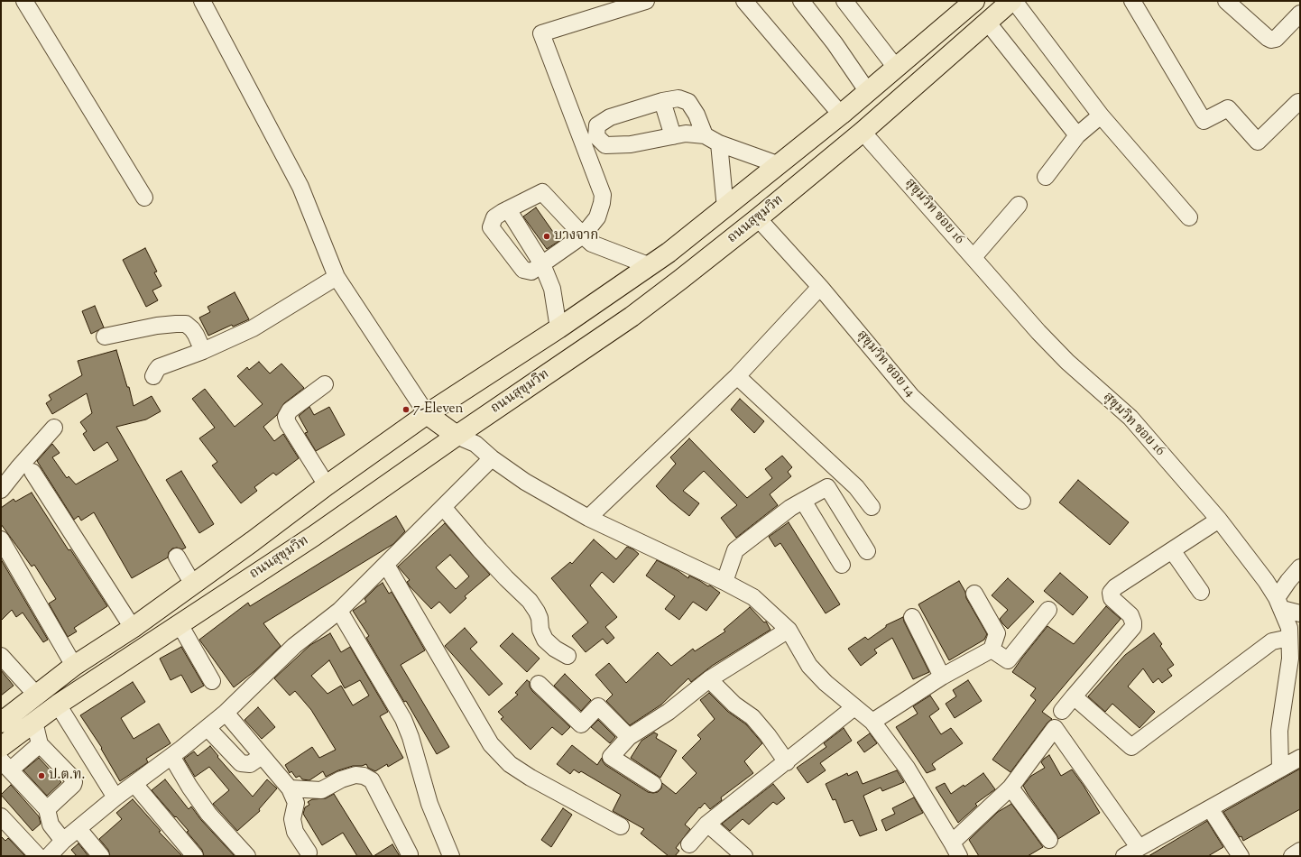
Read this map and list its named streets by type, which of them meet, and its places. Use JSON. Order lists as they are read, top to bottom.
{
  "streets": {
    "main road": ["ถนนสุขุมวิท"],
    "street": ["สุขุมวิท ซอย 16", "สุขุมวิท ซอย 14"]
  },
  "crossings": [
    ["สุขุมวิท ซอย 16", "ถนนสุขุมวิท"],
    ["ถนนสุขุมวิท", "สุขุมวิท ซอย 14"]
  ],
  "places": ["บางจาก", "7-Eleven", "ป.ต.ท."]
}
